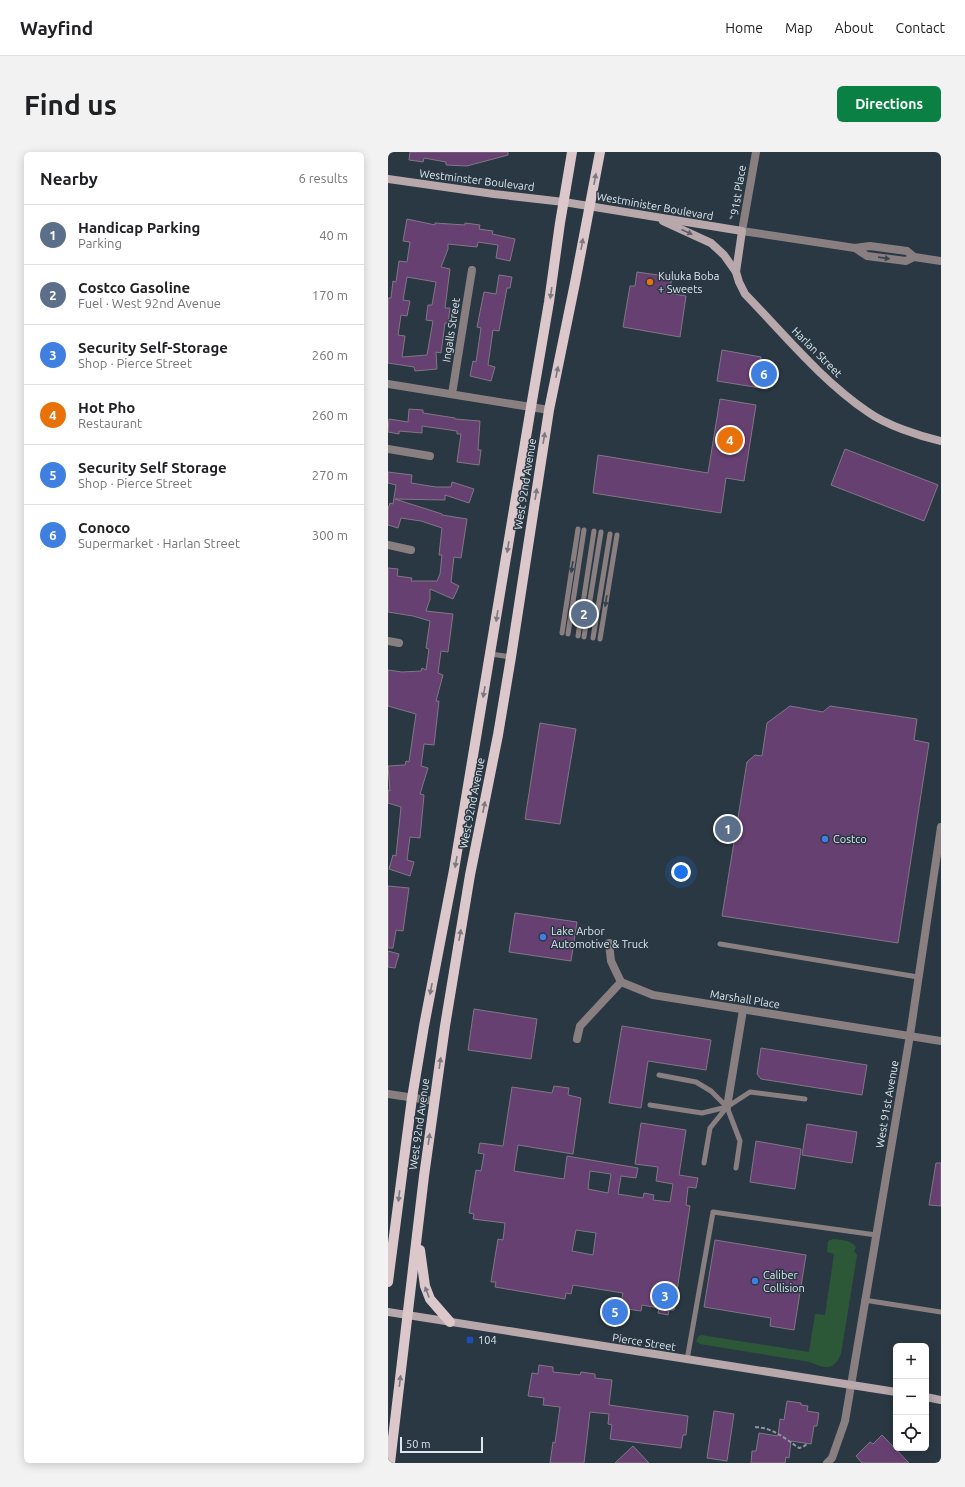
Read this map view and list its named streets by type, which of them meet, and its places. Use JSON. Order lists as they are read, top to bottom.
{
  "streets": {
    "main road": ["West 92nd Avenue"],
    "street": [
      "Westminster Boulevard",
      "91st Place",
      "Westminister Boulevard",
      "Ingalls Street",
      "Harlan Street",
      "Marshall Place",
      "West 91st Avenue",
      "Pierce Street"
    ]
  },
  "crossings": [
    ["Westminster Boulevard", "Westminister Boulevard"],
    ["Westminster Boulevard", "West 92nd Avenue"],
    ["91st Place", "Westminister Boulevard"],
    ["91st Place", "Harlan Street"],
    ["Westminister Boulevard", "Harlan Street"],
    ["Westminister Boulevard", "West 92nd Avenue"],
    ["West 92nd Avenue", "Pierce Street"],
    ["Marshall Place", "West 91st Avenue"],
    ["West 91st Avenue", "Pierce Street"]
  ],
  "places": {
    "other": [
      "Kuluka Boba + Sweets",
      "Costco",
      "Lake Arbor Automotive & Truck",
      "Caliber Collision"
    ],
    "transit": ["104"]
  },
  "scale_bar": "50 m",
  "page": {
    "header": "Wayfind",
    "nav": [
      "Home",
      "Map",
      "About",
      "Contact"
    ],
    "buttons": "Directions",
    "title": "Find us",
    "heading": ["Nearby", "6 results"],
    "list": [
      {
        "mark": "1",
        "name": "Handicap Parking",
        "note": "Parking",
        "value": "40 m"
      },
      {
        "mark": "2",
        "name": "Costco Gasoline",
        "note": "Fuel · West 92nd Avenue",
        "value": "170 m"
      },
      {
        "mark": "3",
        "name": "Security Self-Storage",
        "note": "Shop · Pierce Street",
        "value": "260 m"
      },
      {
        "mark": "4",
        "name": "Hot Pho",
        "note": "Restaurant",
        "value": "260 m"
      },
      {
        "mark": "5",
        "name": "Security Self Storage",
        "note": "Shop · Pierce Street",
        "value": "270 m"
      },
      {
        "mark": "6",
        "name": "Conoco",
        "note": "Supermarket · Harlan Street",
        "value": "300 m"
      }
    ],
    "pins": [
      "6",
      "4",
      "2",
      "1",
      "3",
      "5"
    ],
    "map_buttons": ["+", "−"],
    "scale": "50 m"
  }
}
